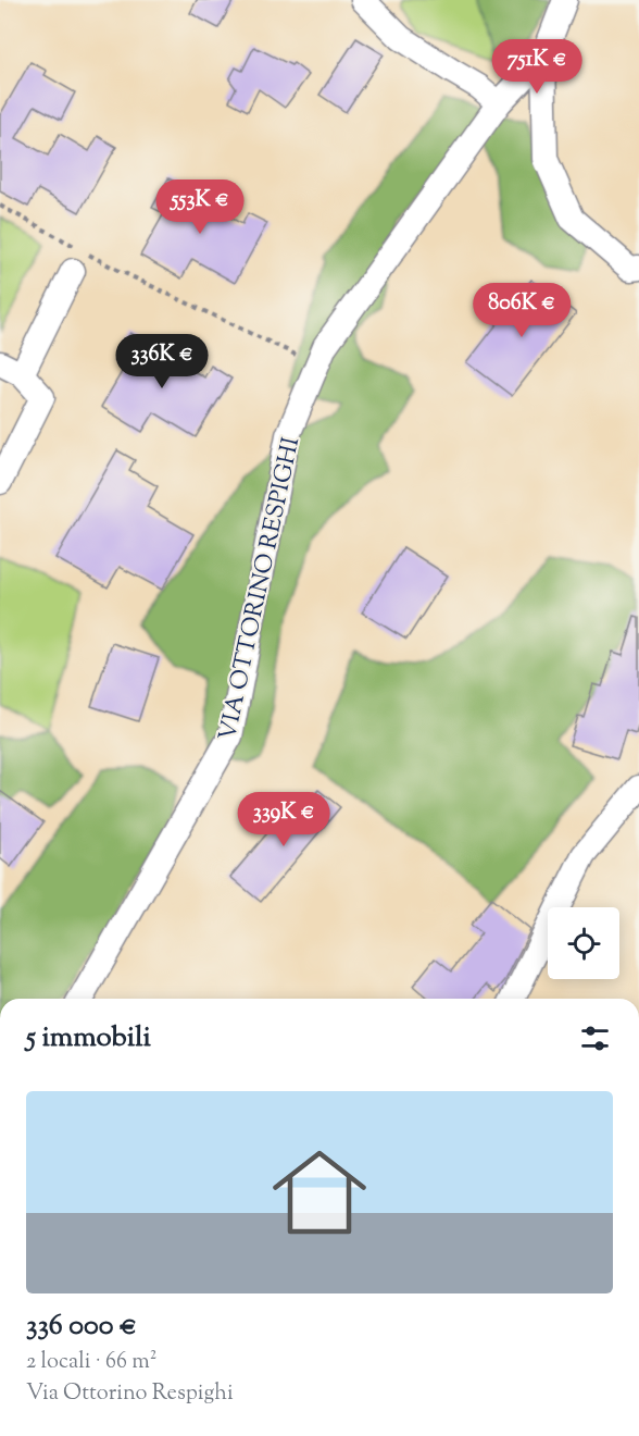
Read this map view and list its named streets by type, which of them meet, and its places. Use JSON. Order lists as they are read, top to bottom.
{
  "streets": {
    "street": ["VIA OTTORINO RESPIGHI"]
  },
  "page": {
    "price": [
      "751K €",
      "553K €",
      "806K €",
      "336K €",
      "339K €"
    ],
    "heading": "5 immobili",
    "list": [
      {
        "name": "336 000 €",
        "note": "2 locali · 66 m² · Via Ottorino Respighi"
      }
    ]
  }
}
